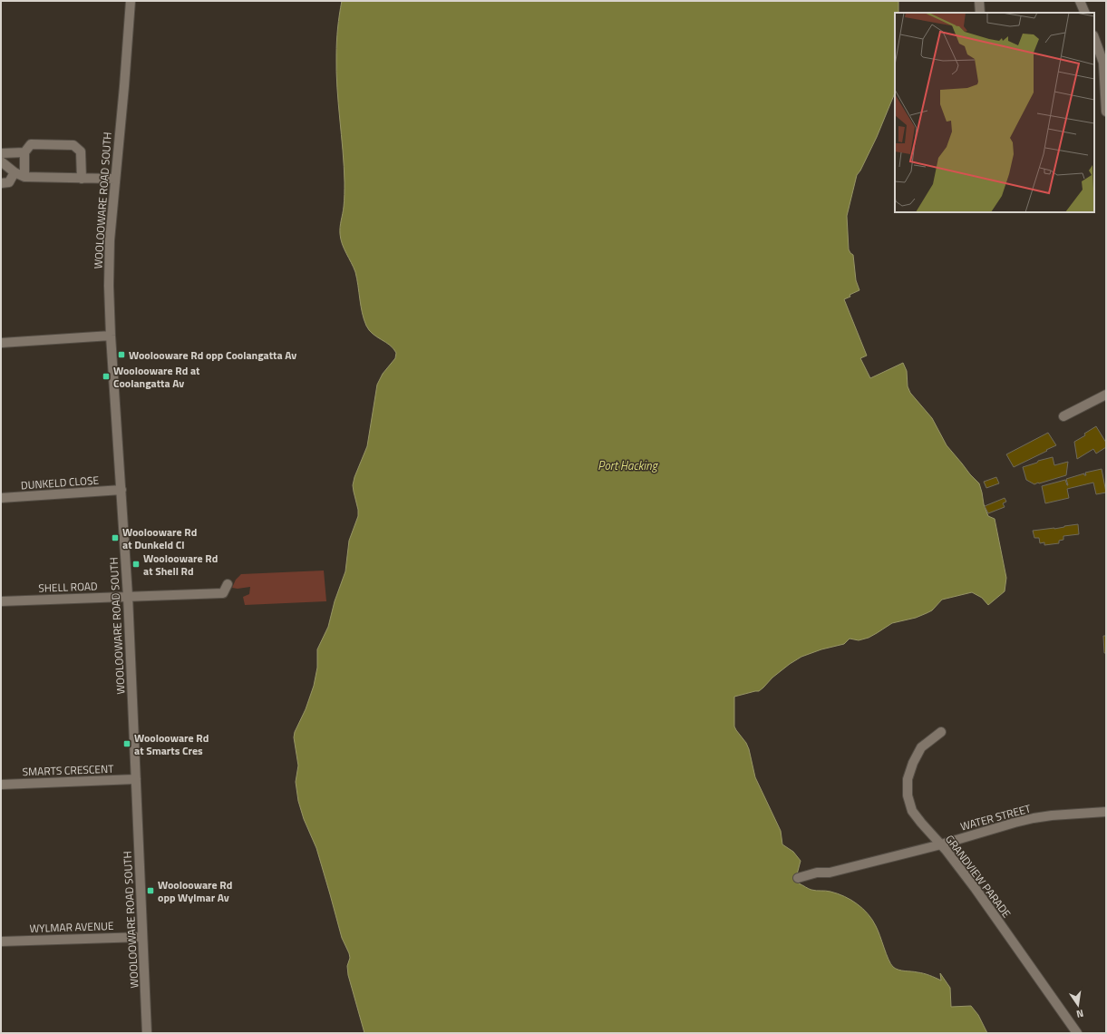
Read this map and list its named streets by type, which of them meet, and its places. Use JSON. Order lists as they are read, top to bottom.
{
  "streets": {
    "street": [
      "WOOLOOWARE ROAD SOUTH",
      "DUNKELD CLOSE",
      "SHELL ROAD",
      "SMARTS CRESCENT",
      "WATER STREET",
      "GRANDVIEW PARADE",
      "WYLMAR AVENUE"
    ]
  },
  "crossings": [
    ["WOOLOOWARE ROAD SOUTH", "DUNKELD CLOSE"],
    ["WOOLOOWARE ROAD SOUTH", "SHELL ROAD"],
    ["WOOLOOWARE ROAD SOUTH", "SMARTS CRESCENT"],
    ["WOOLOOWARE ROAD SOUTH", "WYLMAR AVENUE"],
    ["WATER STREET", "GRANDVIEW PARADE"]
  ],
  "water": ["Port Hacking"],
  "places": {
    "transit": [
      "Woolooware Rd opp Coolangatta Av",
      "Woolooware Rd at Coolangatta Av",
      "Woolooware Rd at Dunkeld Cl",
      "Woolooware Rd at Shell Rd",
      "Woolooware Rd at Smarts Cres",
      "Woolooware Rd opp Wylmar Av"
    ]
  },
  "north": "bottom"
}
